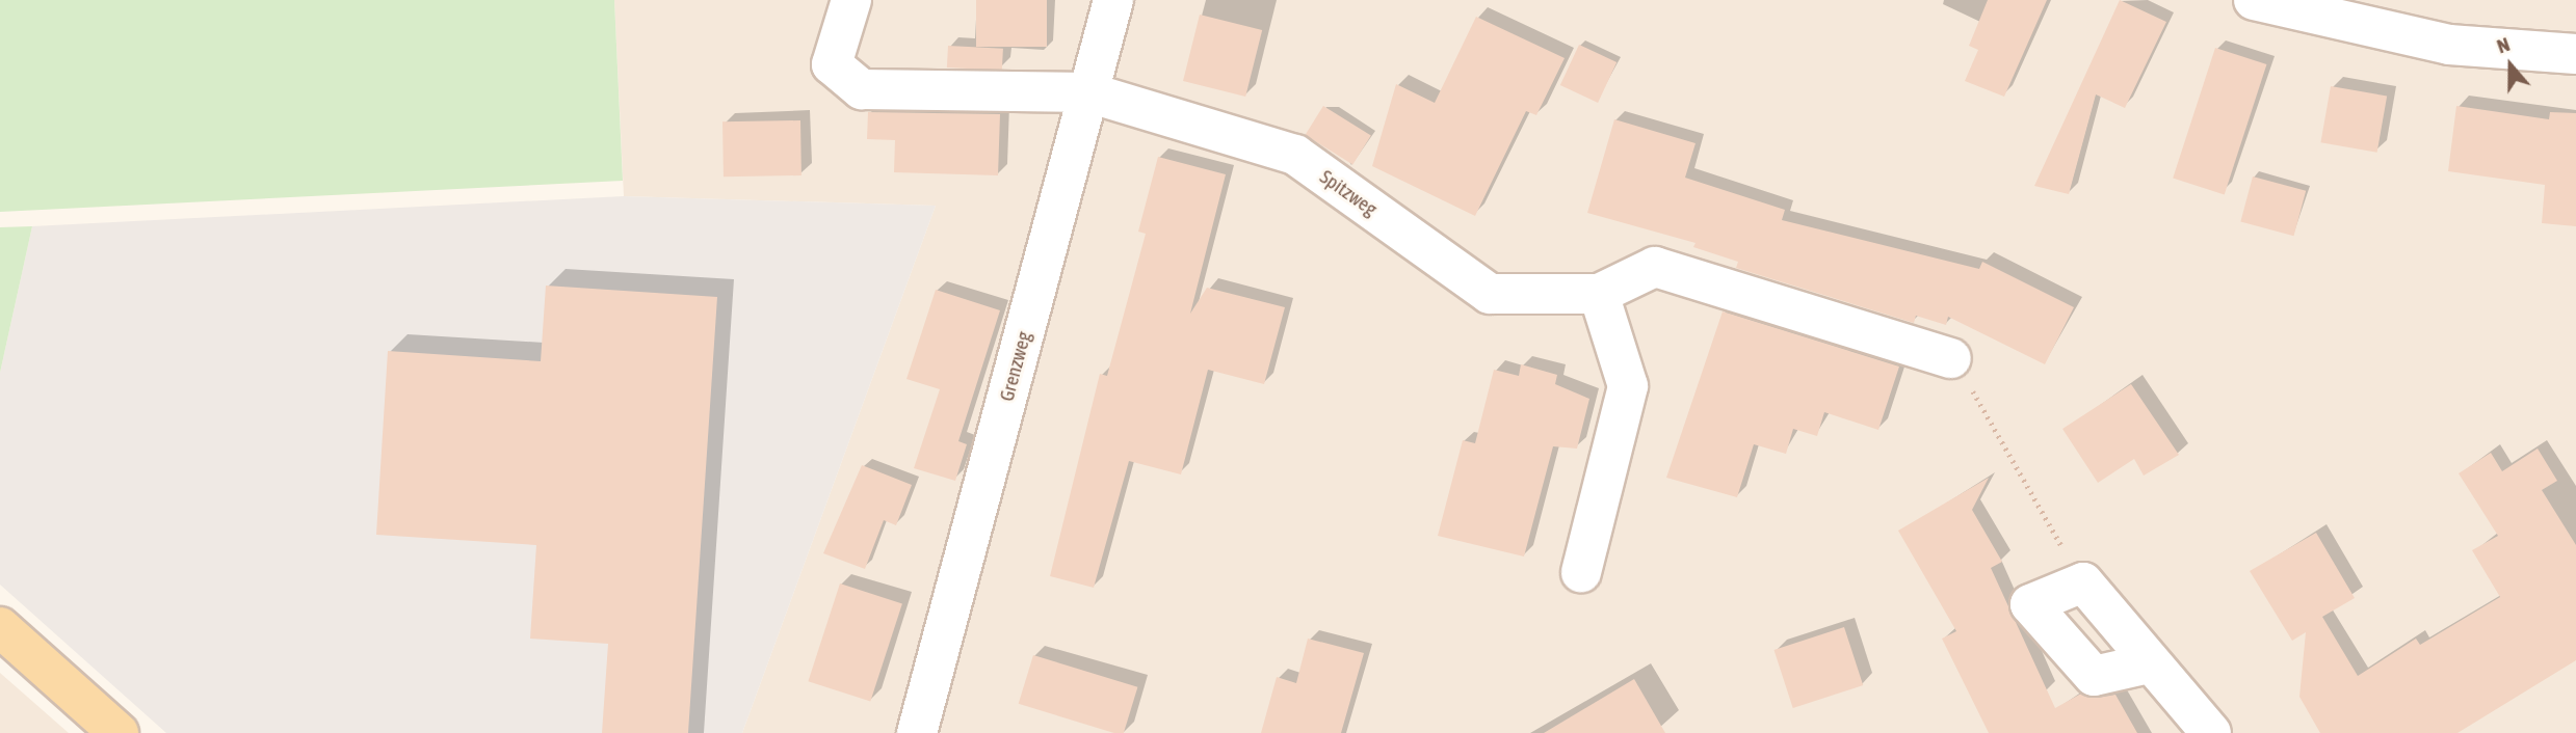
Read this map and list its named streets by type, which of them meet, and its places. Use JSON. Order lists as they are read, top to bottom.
{
  "streets": {
    "street": ["Spitzweg", "Grenzweg"]
  },
  "crossings": [
    ["Spitzweg", "Grenzweg"]
  ],
  "north": "top"
}
